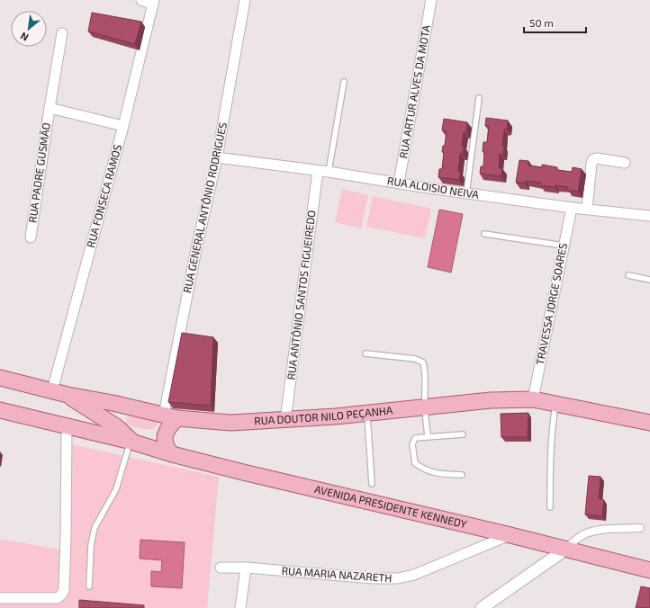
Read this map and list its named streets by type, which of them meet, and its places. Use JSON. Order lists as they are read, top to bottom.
{
  "streets": {
    "main road": ["RUA DOUTOR NILO PEÇANHA", "AVENIDA PRESIDENTE KENNEDY"],
    "street": [
      "RUA ARTUR ALVES DA MOTA",
      "RUA PADRE GUSMÃO",
      "RUA ALOISIO NEIVA",
      "RUA FONSECA RAMOS",
      "RUA GENERAL ANTÔNIO RODRIGUES",
      "RUA ANTÔNIO SANTOS FIGUEIREDO",
      "TRAVESSA JORGE SOARES",
      "RUA MARIA NAZARETH"
    ]
  },
  "crossings": [
    ["RUA ARTUR ALVES DA MOTA", "RUA ALOISIO NEIVA"],
    ["RUA PADRE GUSMÃO", "RUA FONSECA RAMOS"],
    ["RUA ALOISIO NEIVA", "RUA GENERAL ANTÔNIO RODRIGUES"],
    ["RUA ALOISIO NEIVA", "RUA ANTÔNIO SANTOS FIGUEIREDO"],
    ["RUA ALOISIO NEIVA", "TRAVESSA JORGE SOARES"],
    ["RUA FONSECA RAMOS", "RUA DOUTOR NILO PEÇANHA"],
    ["RUA GENERAL ANTÔNIO RODRIGUES", "RUA DOUTOR NILO PEÇANHA"],
    ["RUA ANTÔNIO SANTOS FIGUEIREDO", "RUA DOUTOR NILO PEÇANHA"],
    ["TRAVESSA JORGE SOARES", "RUA DOUTOR NILO PEÇANHA"],
    ["RUA DOUTOR NILO PEÇANHA", "AVENIDA PRESIDENTE KENNEDY"],
    ["AVENIDA PRESIDENTE KENNEDY", "RUA MARIA NAZARETH"]
  ],
  "scale_bar": "50 m",
  "north": "bottom left"
}
